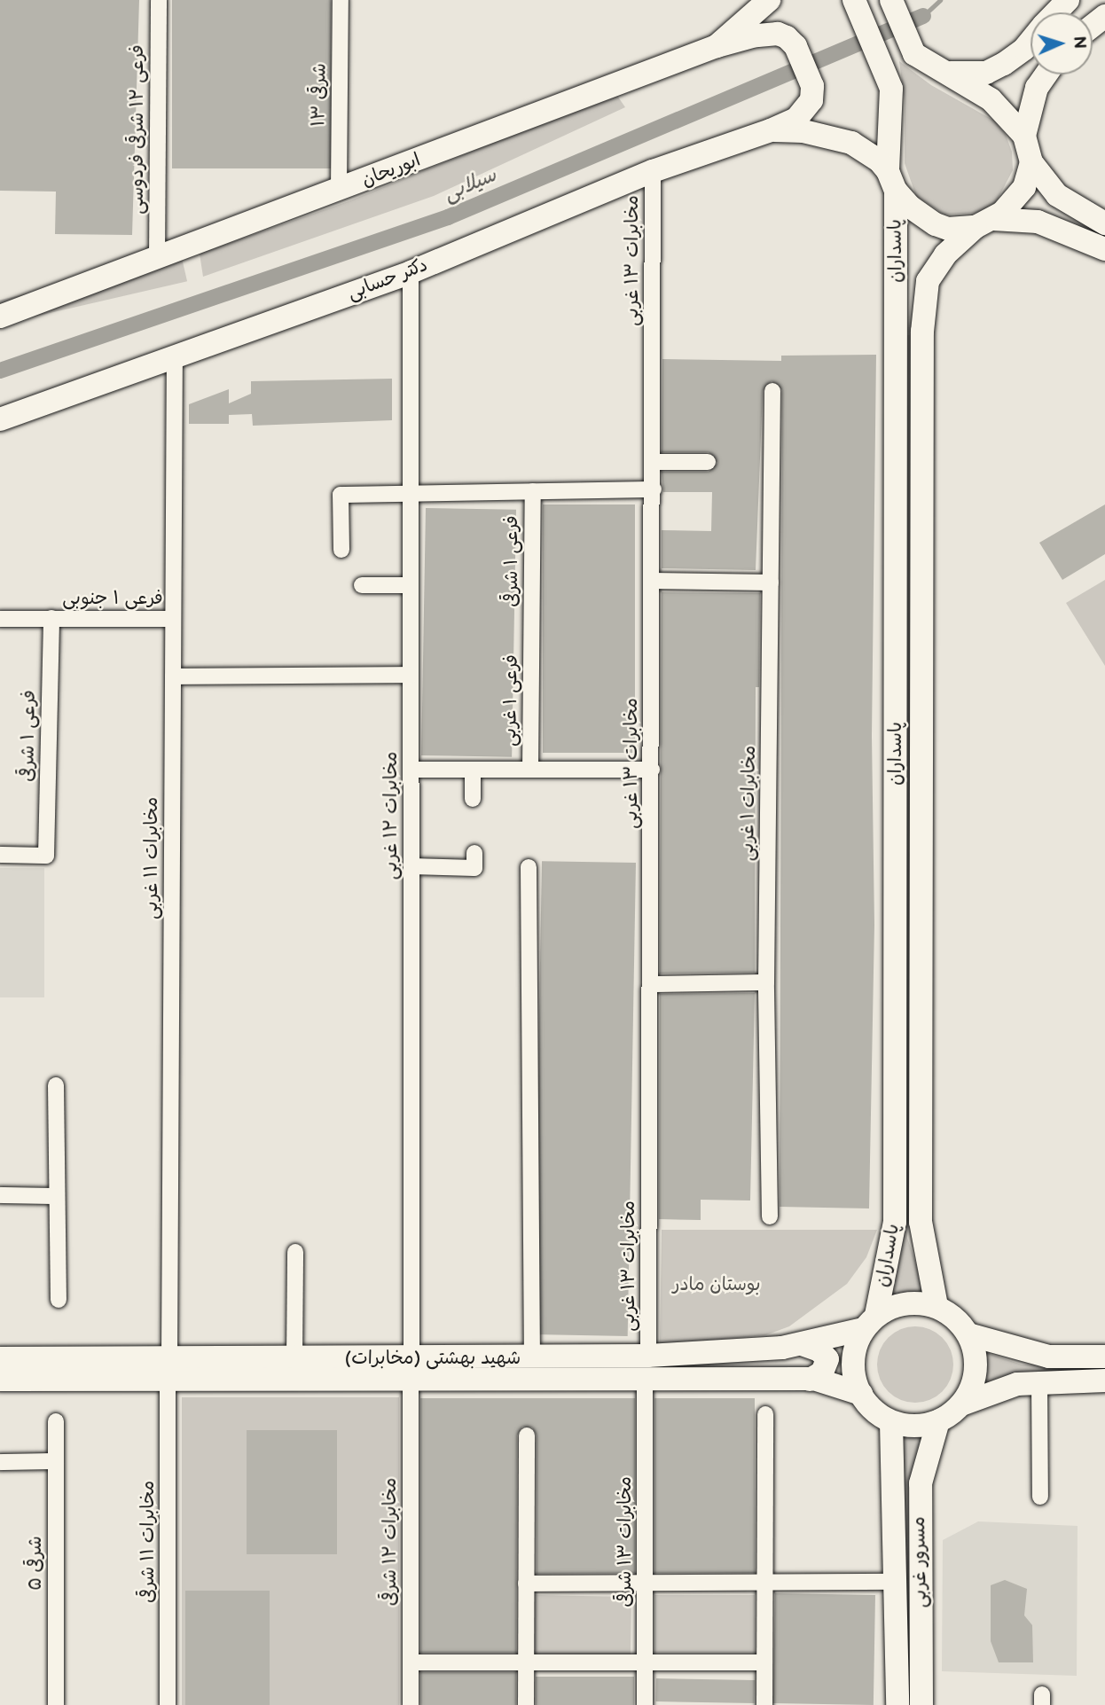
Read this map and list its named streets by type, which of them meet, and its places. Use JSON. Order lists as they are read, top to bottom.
{
  "streets": {
    "main road": [
      "ابوریحان",
      "پاسداران",
      "دکتر حسابی",
      "شهید بهشتی (مخابرات)",
      "مسرور غربی"
    ],
    "street": [
      "۱۳ شرقی",
      "فرعی ۱۲ شرقی فردوسی",
      "مخابرات ۱۳ غربی",
      "فرعی ۱ شرقی",
      "فرعی ۱ جنوبی",
      "فرعی ۱ غربی",
      "مخابرات ۱ غربی",
      "مخابرات ۱۲ غربی",
      "مخابرات ۱۱ غربی",
      "مخابرات ۱۱ شرقی",
      "مخابرات ۱۲ شرقی",
      "مخابرات ۱۳ شرقی",
      "شرقی ۵"
    ]
  },
  "crossings": [
    ["۱۳ شرقی", "ابوریحان"],
    ["فرعی ۱۲ شرقی فردوسی", "ابوریحان"],
    ["پاسداران", "شهید بهشتی (مخابرات)"],
    ["پاسداران", "مسرور غربی"],
    ["مخابرات ۱۳ غربی", "دکتر حسابی"],
    ["مخابرات ۱۳ غربی", "شهید بهشتی (مخابرات)"],
    ["دکتر حسابی", "مخابرات ۱۲ غربی"],
    ["دکتر حسابی", "مخابرات ۱۱ غربی"],
    ["فرعی ۱ شرقی", "فرعی ۱ جنوبی"],
    ["فرعی ۱ شرقی", "فرعی ۱ غربی"],
    ["فرعی ۱ جنوبی", "مخابرات ۱۱ غربی"],
    ["مخابرات ۱۲ غربی", "شهید بهشتی (مخابرات)"],
    ["مخابرات ۱۲ غربی", "مخابرات ۱۲ شرقی"],
    ["مخابرات ۱۱ غربی", "شهید بهشتی (مخابرات)"],
    ["مخابرات ۱۱ غربی", "مخابرات ۱۱ شرقی"],
    ["شهید بهشتی (مخابرات)", "مخابرات ۱۱ شرقی"],
    ["شهید بهشتی (مخابرات)", "مخابرات ۱۲ شرقی"],
    ["شهید بهشتی (مخابرات)", "مخابرات ۱۳ شرقی"],
    ["شهید بهشتی (مخابرات)", "مسرور غربی"]
  ],
  "water": ["سیلابی"],
  "parks": ["بوستان مادر"],
  "north": "right"
}
